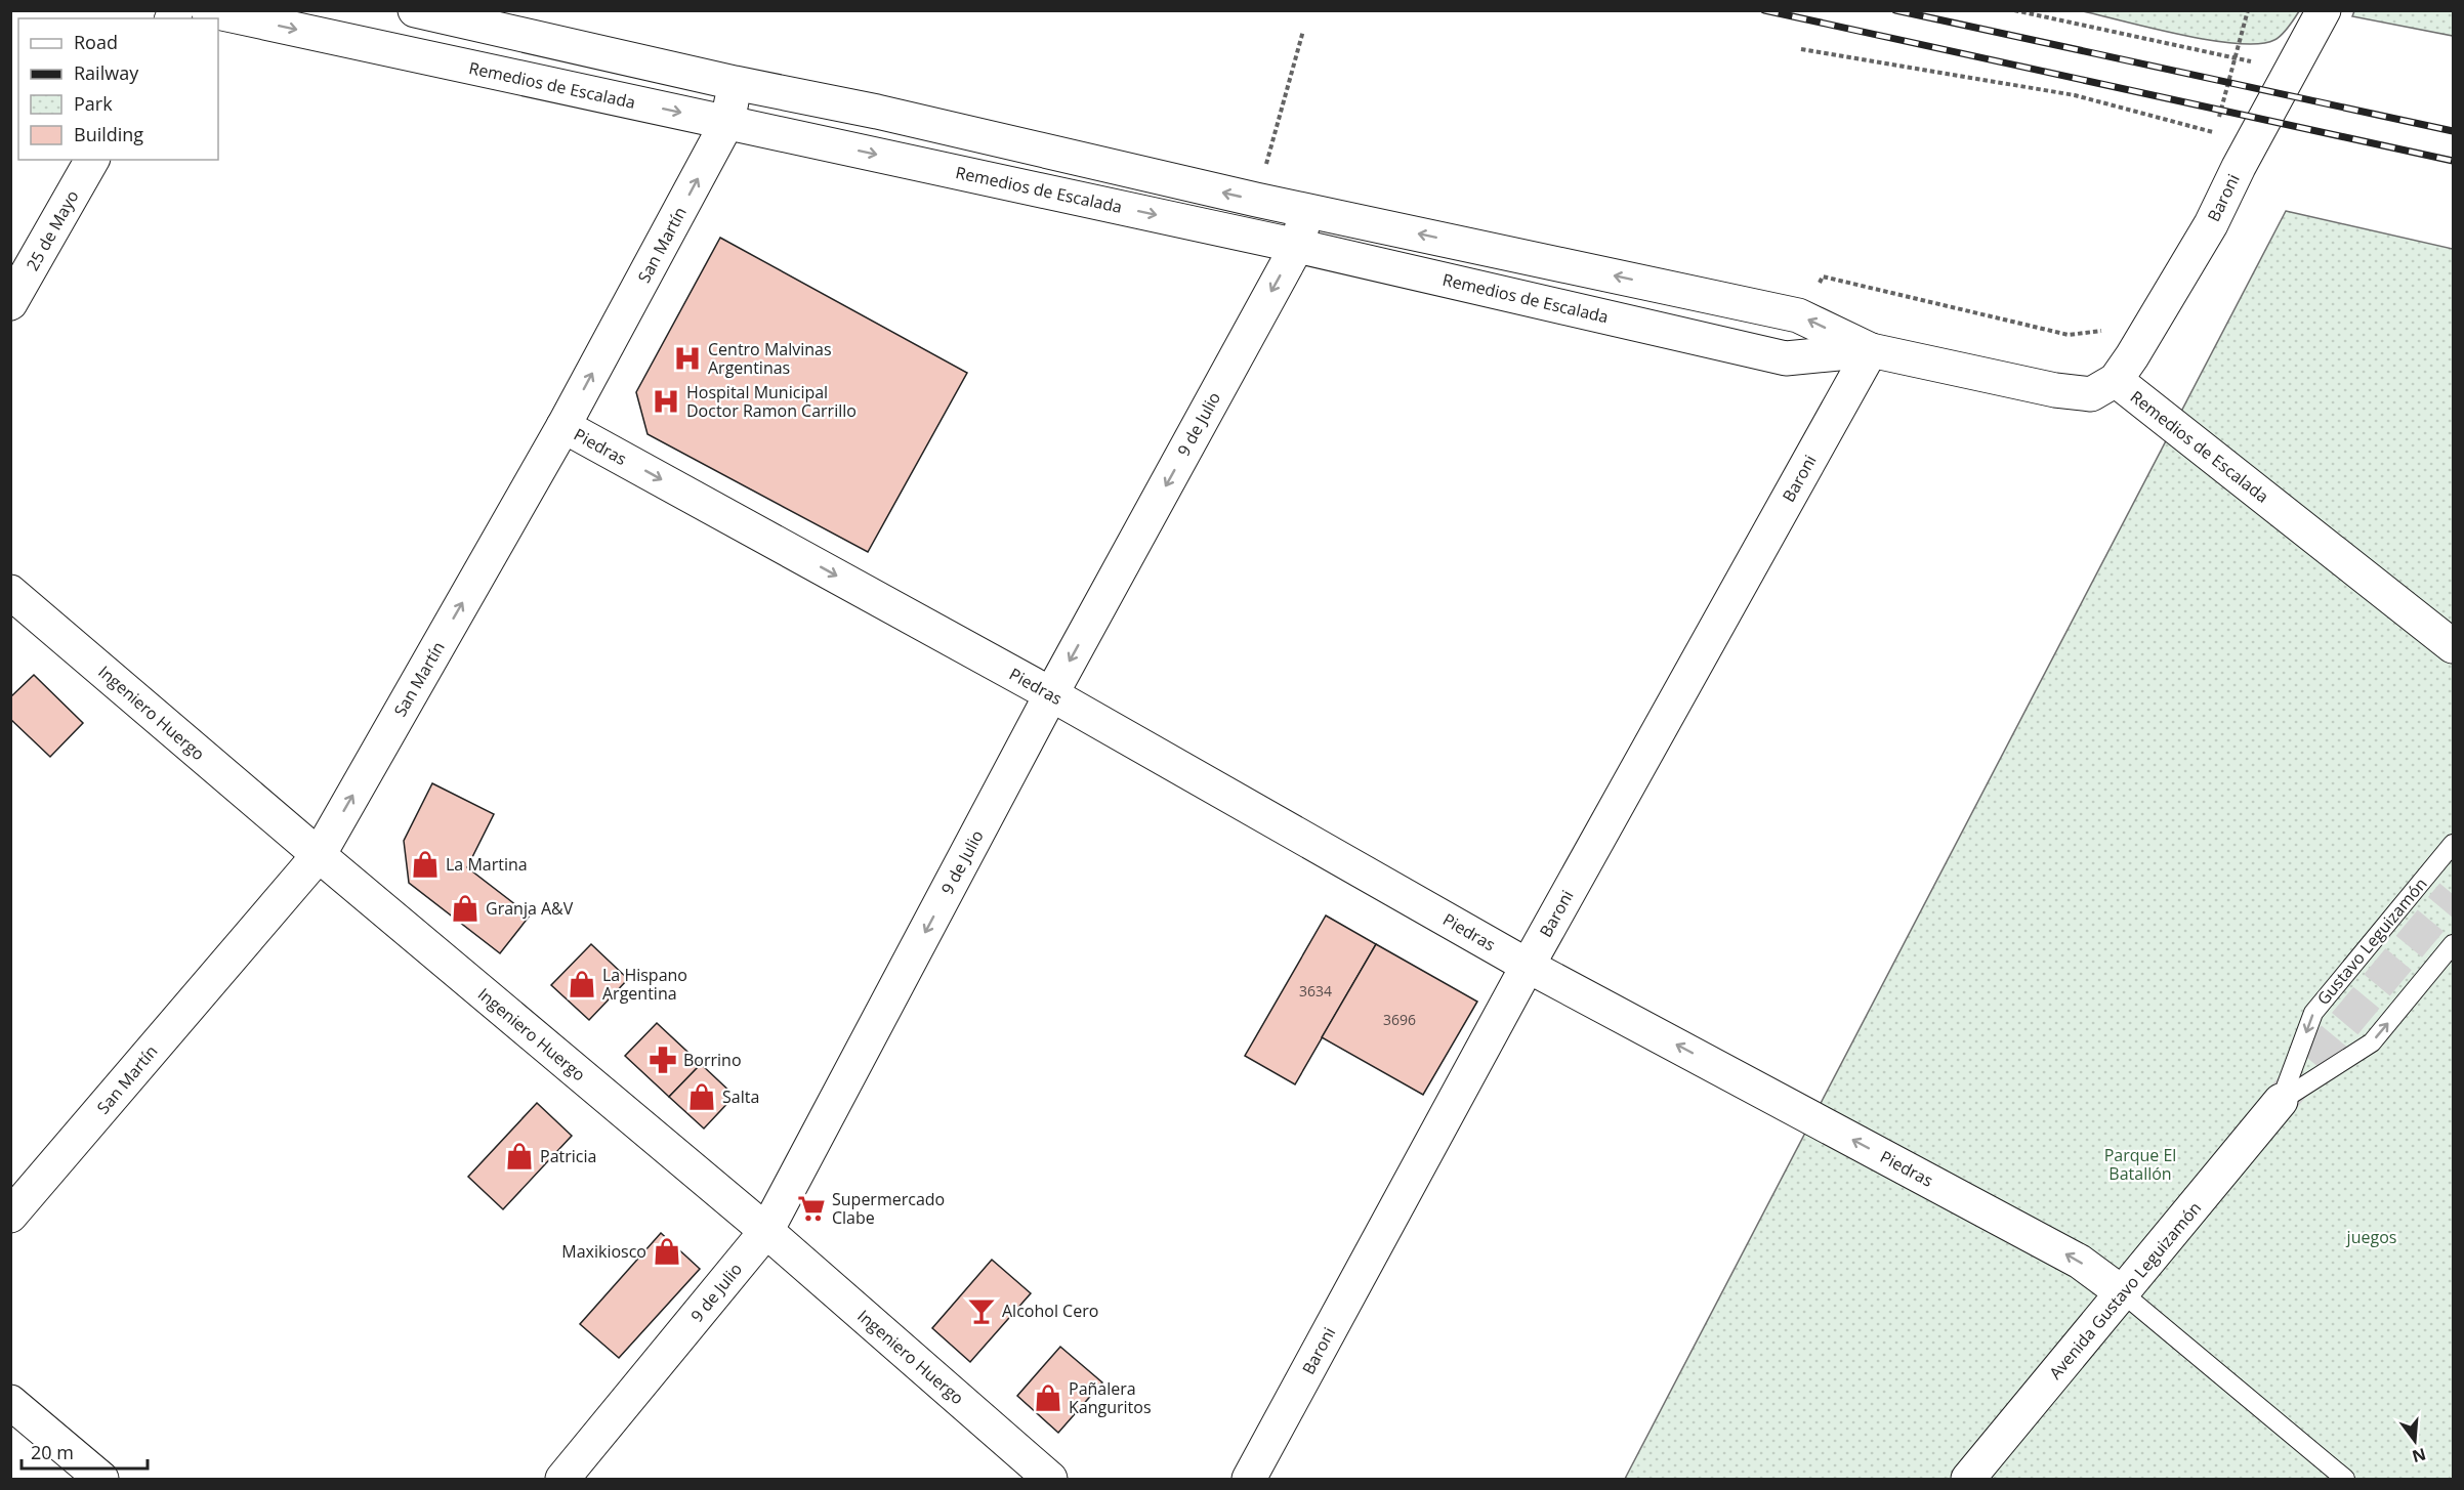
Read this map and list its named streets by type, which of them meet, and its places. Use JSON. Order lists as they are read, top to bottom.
{
  "streets": {
    "street": [
      "Remedios de Escalada",
      "Baroni",
      "25 de Mayo",
      "San Martín",
      "9 de Julio",
      "Piedras",
      "Ingeniero Huergo",
      "Avenida Gustavo Leguizamón"
    ],
    "lane": ["Gustavo Leguizamón"]
  },
  "crossings": [
    ["Remedios de Escalada", "Baroni"],
    ["Remedios de Escalada", "San Martín"],
    ["Remedios de Escalada", "9 de Julio"],
    ["Baroni", "Piedras"],
    ["San Martín", "Piedras"],
    ["San Martín", "Ingeniero Huergo"],
    ["9 de Julio", "Piedras"],
    ["9 de Julio", "Ingeniero Huergo"],
    ["Piedras", "Avenida Gustavo Leguizamón"],
    ["Gustavo Leguizamón", "Avenida Gustavo Leguizamón"]
  ],
  "one_way": ["San Martín", "9 de Julio"],
  "parks": ["Parque El Batallón", "juegos"],
  "places": {
    "hospital": ["Centro Malvinas Argentinas", "Hospital Municipal Doctor Ramon Carrillo"],
    "shop": [
      "La Martina",
      "Granja A&V",
      "La Hispano Argentina",
      "Salta",
      "Patricia",
      "Maxikiosco",
      "Pañalera Kanguritos"
    ],
    "pharmacy": ["Borrino"],
    "supermarket": ["Supermercado Clabe"],
    "bar": ["Alcohol Cero"]
  },
  "house_numbers": ["3634", "3696"],
  "legend": [
    "Road",
    "Railway",
    "Park",
    "Building"
  ],
  "scale_bar": "20 m",
  "north": "bottom"
}
